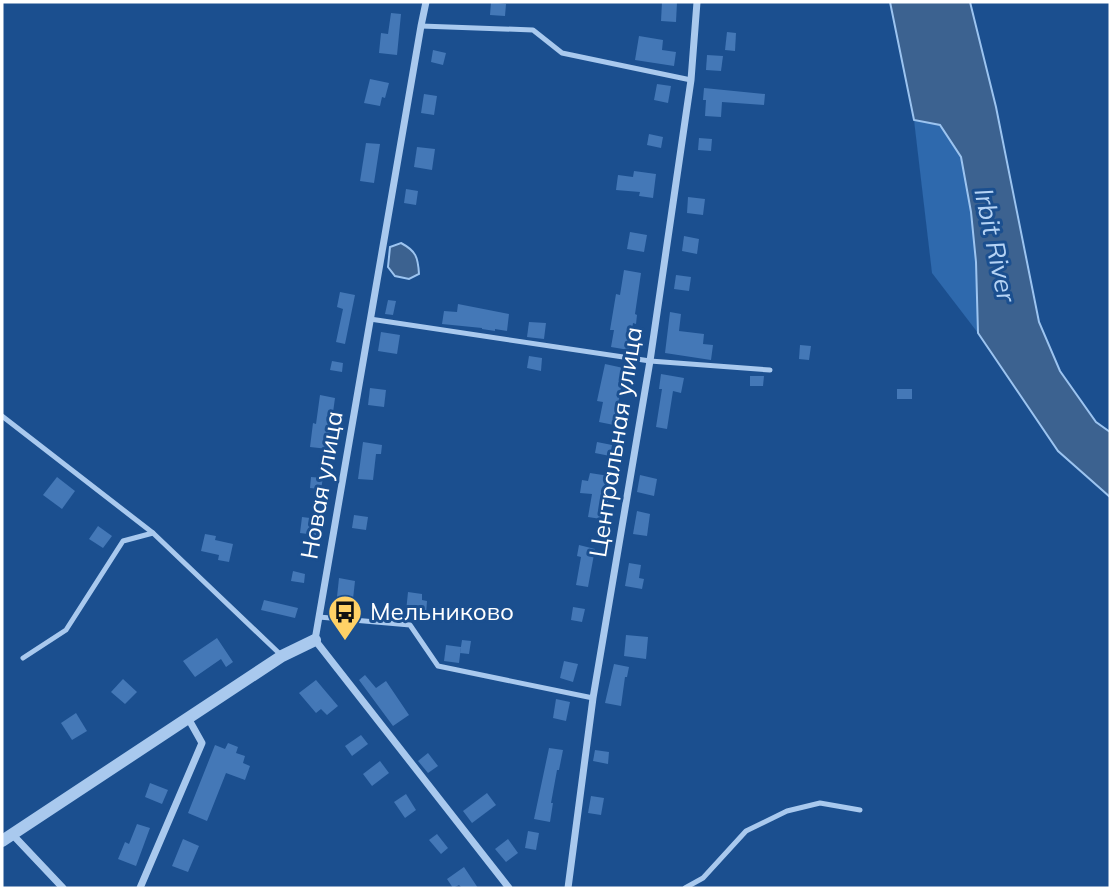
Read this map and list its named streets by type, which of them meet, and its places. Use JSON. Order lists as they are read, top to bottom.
{
  "streets": {
    "street": ["Центральная улица", "Новая улица"]
  },
  "water": ["Irbit River"],
  "places": {
    "bus stop": ["Мельниково"]
  }
}
